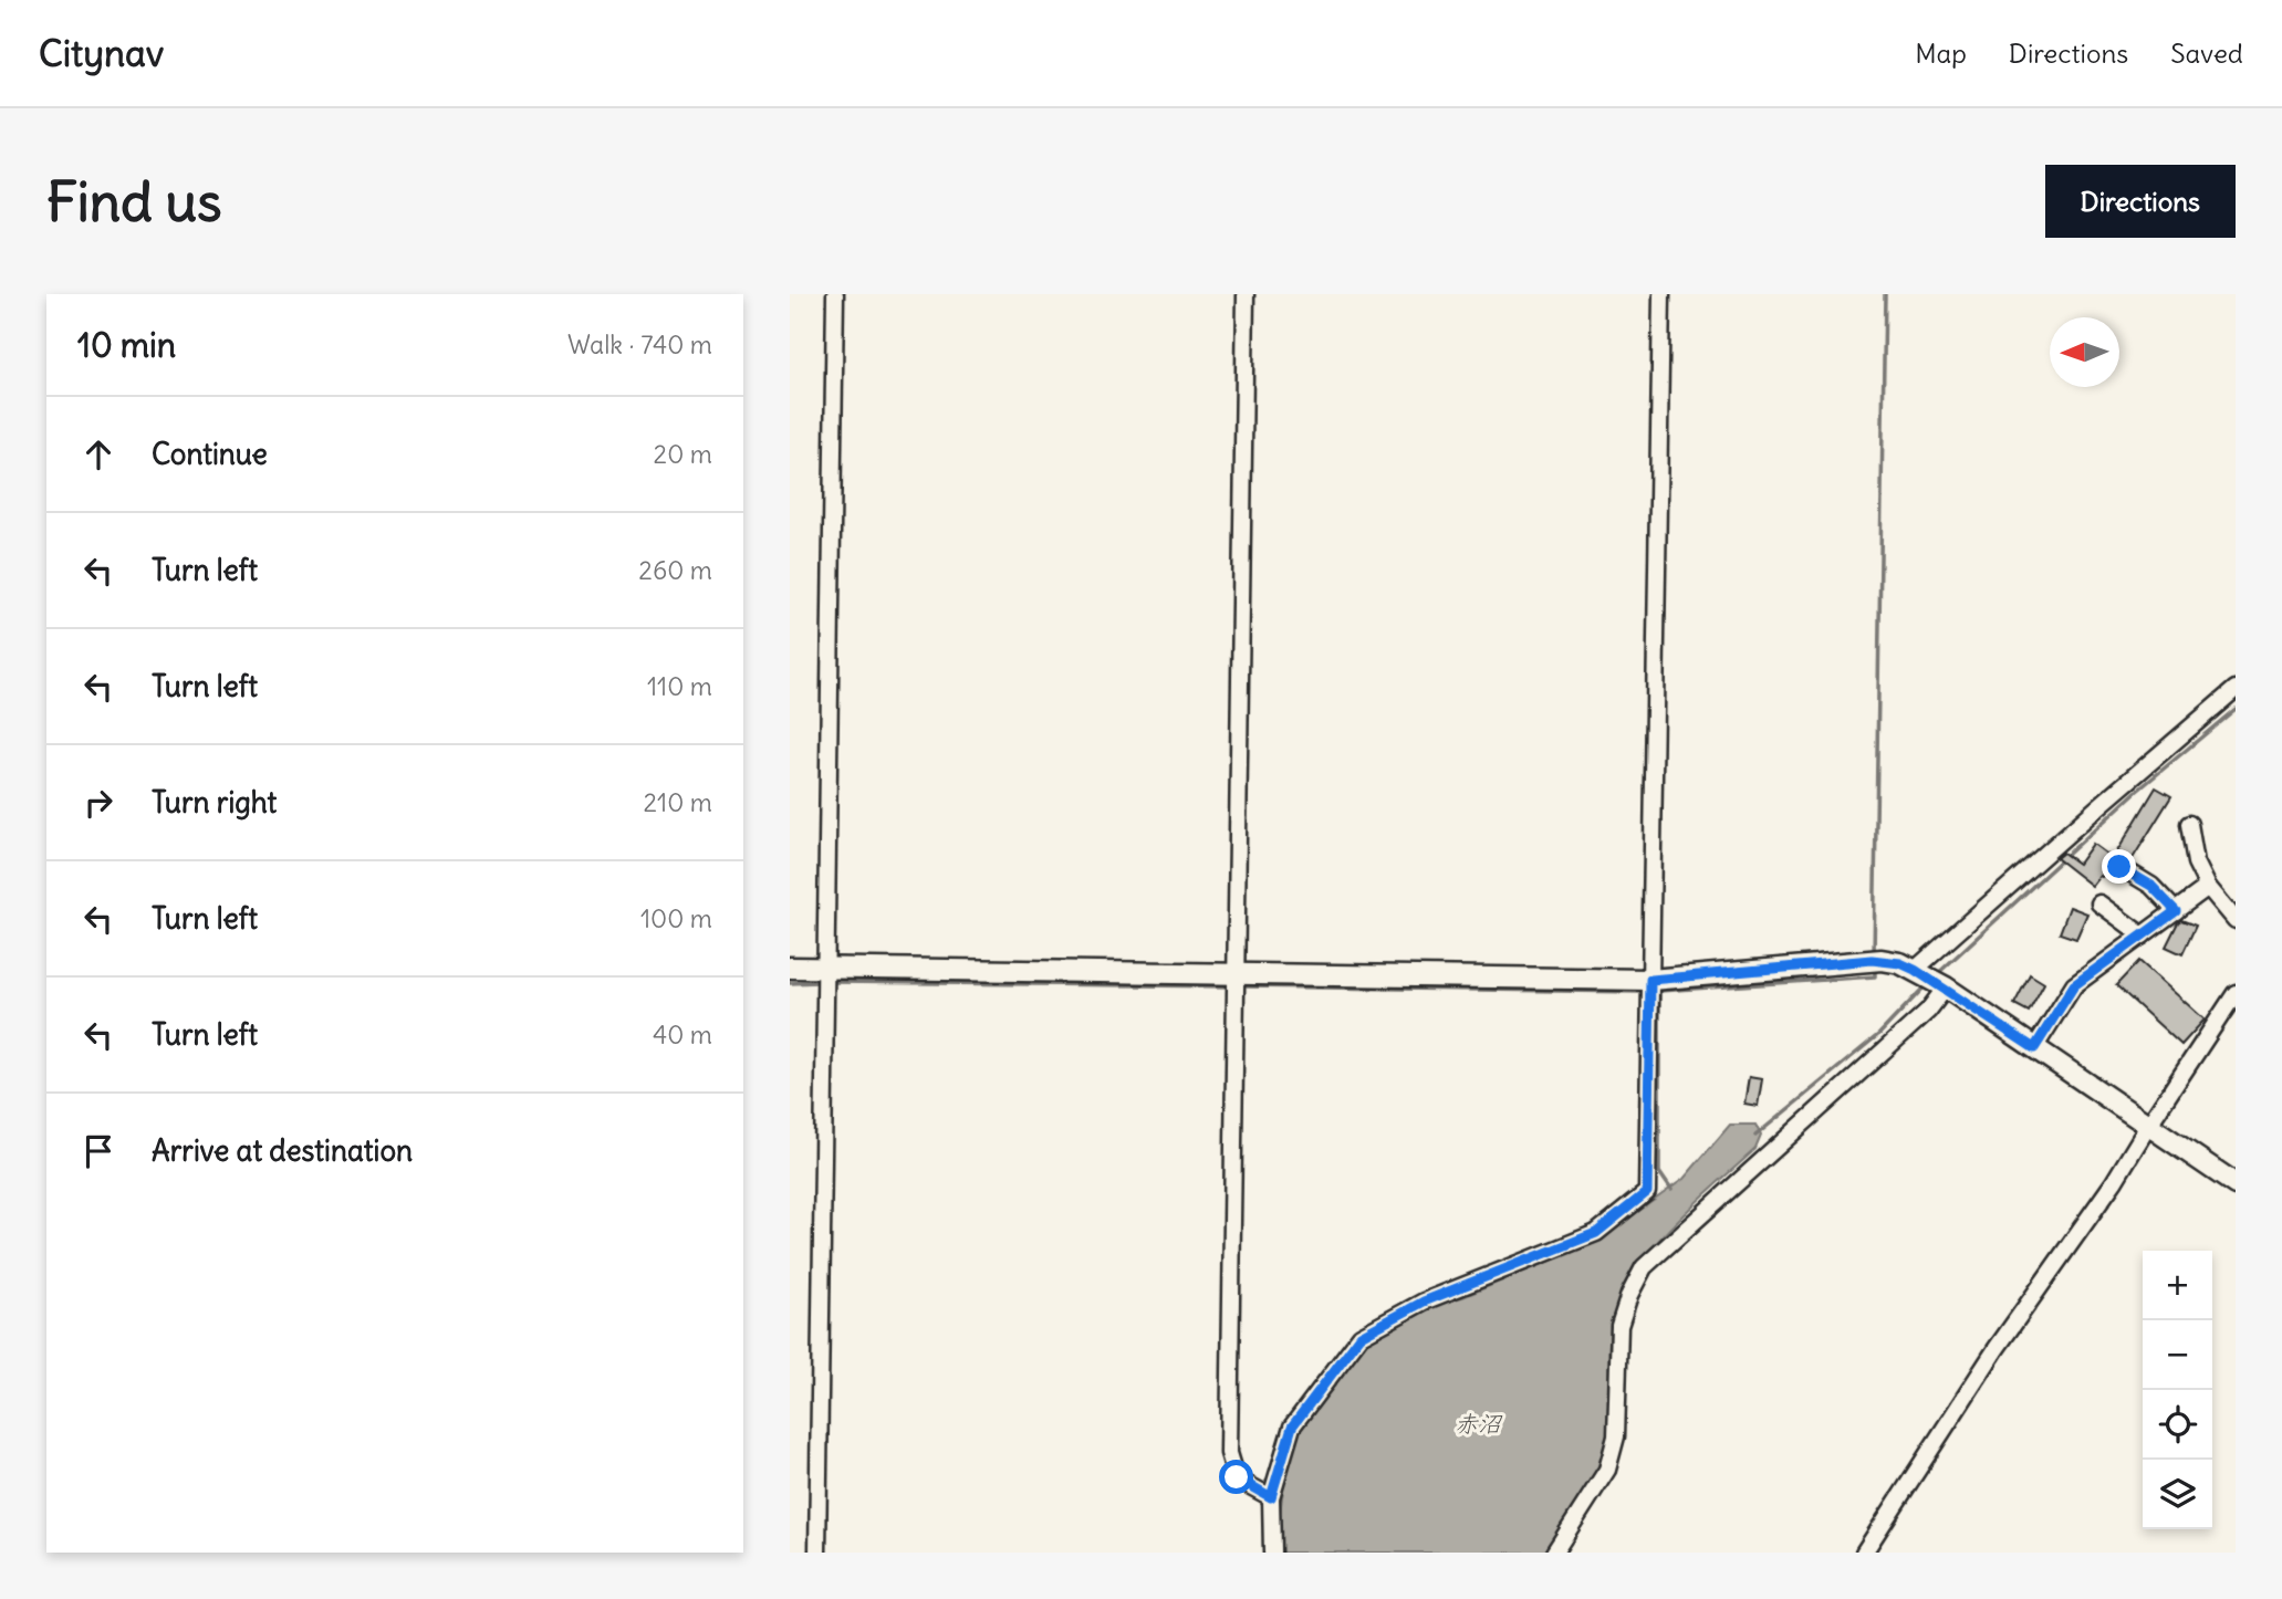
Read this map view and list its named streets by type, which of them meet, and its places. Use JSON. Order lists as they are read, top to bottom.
{
  "water": ["赤沼"],
  "north": "left",
  "page": {
    "header": "Citynav",
    "nav": ["Map", "Directions", "Saved"],
    "buttons": "Directions",
    "title": "Find us",
    "heading": ["10 min", "Walk · 740 m"],
    "list": [
      ["Continue", "20 m"],
      ["Turn left", "260 m"],
      ["Turn left", "110 m"],
      ["Turn right", "210 m"],
      ["Turn left", "100 m"],
      ["Turn left", "40 m"],
      "Arrive at destination"
    ],
    "map_buttons": ["+", "−"]
  }
}
